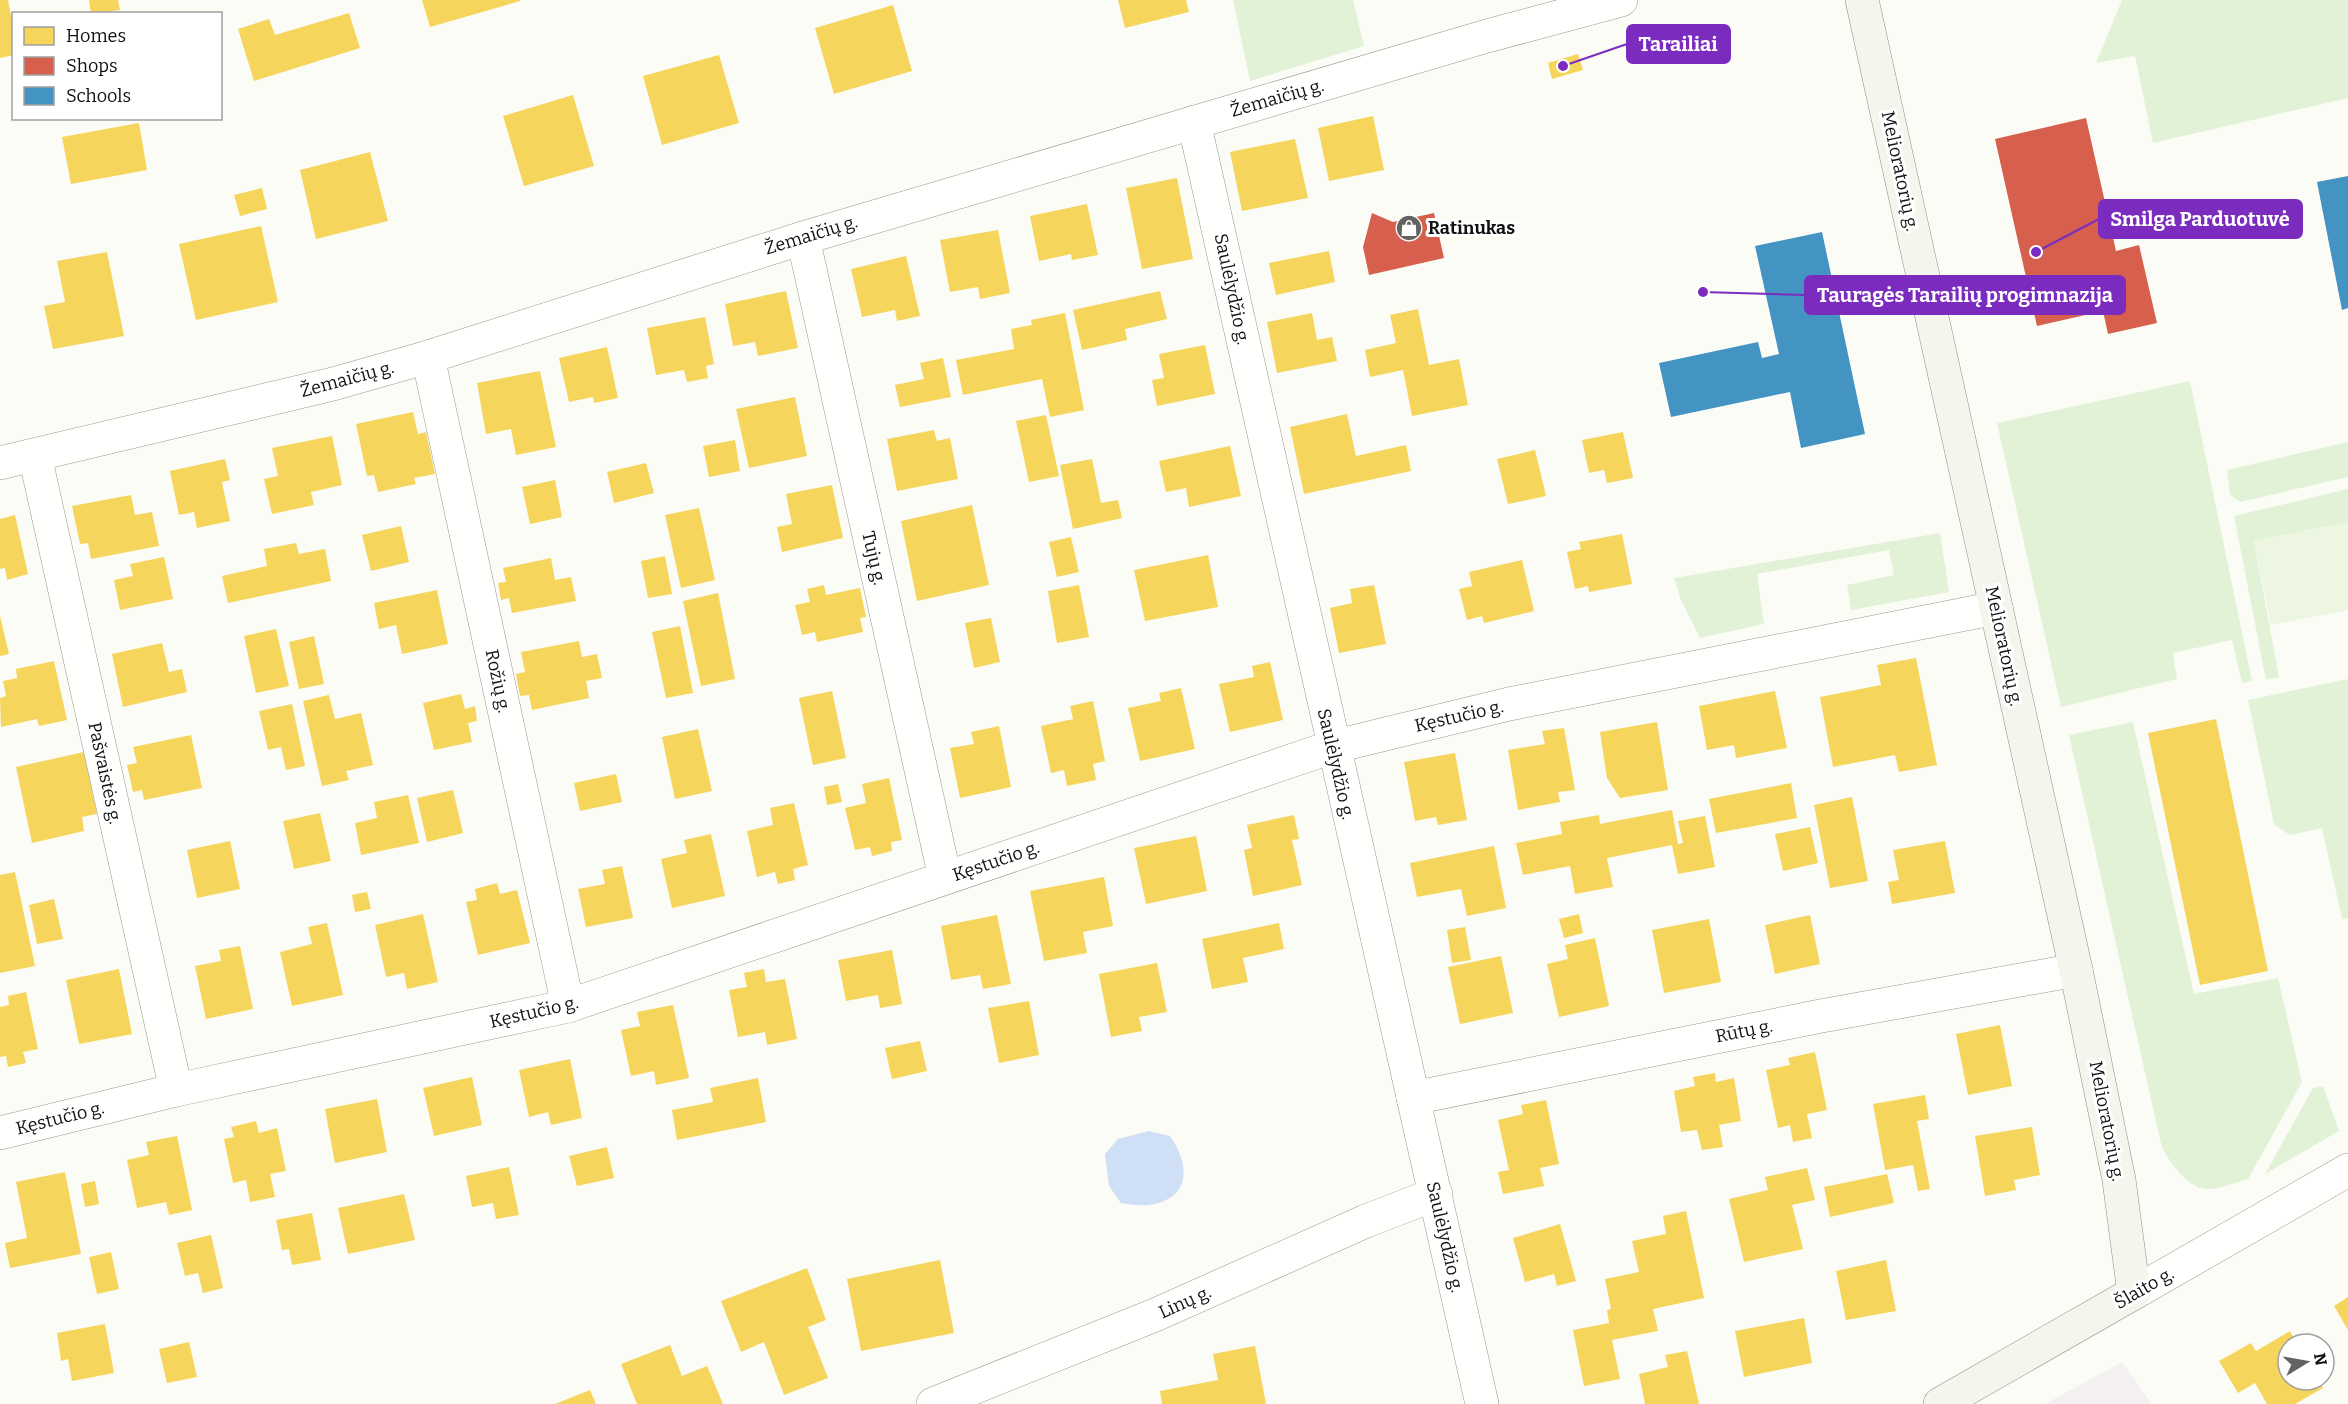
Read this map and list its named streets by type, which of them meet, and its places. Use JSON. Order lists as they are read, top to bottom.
{
  "streets": {
    "main road": ["Melioratorių g.", "Šlaito g."],
    "street": [
      "Žemaičių g.",
      "Saulėlydžio g.",
      "Tujų g.",
      "Rožių g.",
      "Kęstučio g.",
      "Pašvaistės g.",
      "Rūtų g.",
      "Linų g."
    ]
  },
  "crossings": [
    ["Žemaičių g.", "Saulėlydžio g."],
    ["Žemaičių g.", "Tujų g."],
    ["Žemaičių g.", "Rožių g."],
    ["Žemaičių g.", "Pašvaistės g."],
    ["Melioratorių g.", "Kęstučio g."],
    ["Melioratorių g.", "Rūtų g."],
    ["Melioratorių g.", "Šlaito g."],
    ["Saulėlydžio g.", "Kęstučio g."],
    ["Saulėlydžio g.", "Rūtų g."],
    ["Saulėlydžio g.", "Linų g."],
    ["Tujų g.", "Kęstučio g."],
    ["Rožių g.", "Kęstučio g."],
    ["Kęstučio g.", "Pašvaistės g."]
  ],
  "places": {
    "other": ["Tarailiai", "Smilga Parduotuvė", "Tauragės Tarailių progimnazija"],
    "shop": ["Ratinukas"]
  },
  "legend": ["Homes", "Shops", "Schools"],
  "north": "right"
}
